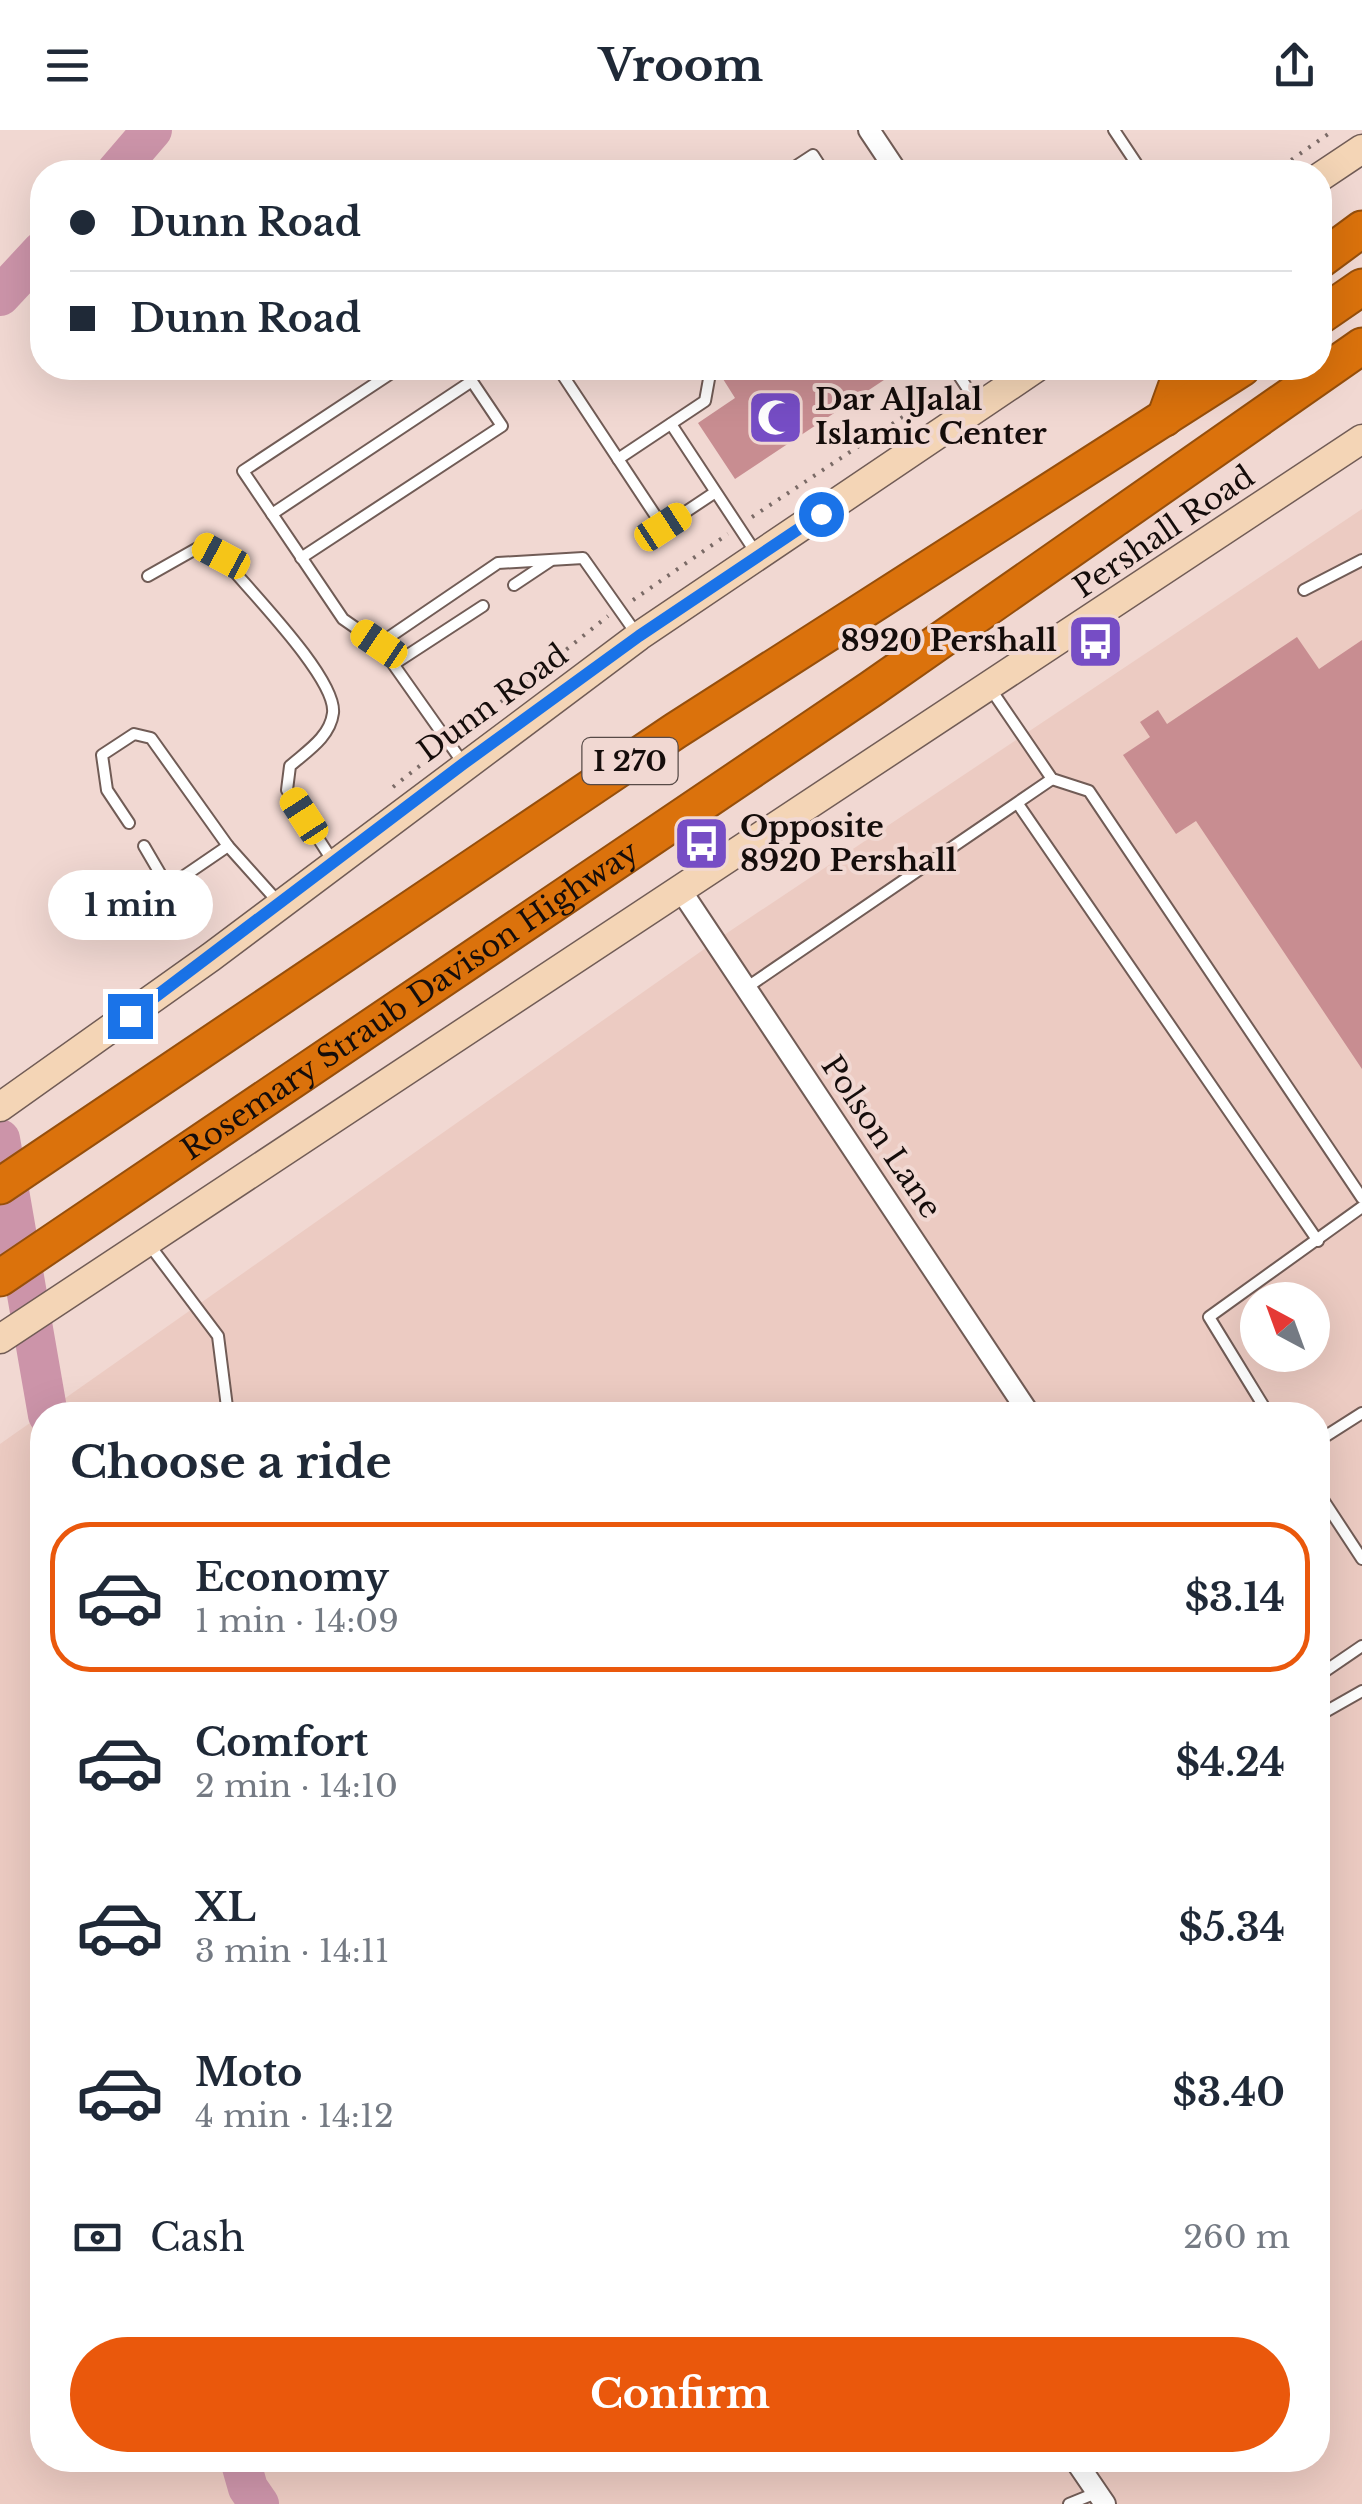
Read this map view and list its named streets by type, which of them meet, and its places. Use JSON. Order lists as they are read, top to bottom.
{
  "streets": {
    "highway": ["I 270", "Rosemary Straub Davison Highway"],
    "street": ["Pershall Road", "Dunn Road", "Polson Lane"]
  },
  "crossings": [
    ["Pershall Road", "Polson Lane"]
  ],
  "places": {
    "mosque": ["Dar AlJalal Islamic Center"],
    "bus stop": ["8920 Pershall", "Opposite 8920 Pershall"]
  },
  "north": "top left",
  "page": {
    "header": "Vroom",
    "banner": ["Dunn Road", "Dunn Road"],
    "bubble": "1 min",
    "heading": "Choose a ride",
    "list": [
      {
        "name": "Economy",
        "note": "1 min · 14:09",
        "value": "$3.14"
      },
      {
        "name": "Comfort",
        "note": "2 min · 14:10",
        "value": "$4.24"
      },
      {
        "name": "XL",
        "note": "3 min · 14:11",
        "value": "$5.34"
      },
      {
        "name": "Moto",
        "note": "4 min · 14:12",
        "value": "$3.40"
      }
    ],
    "pay": ["Cash", "260 m"],
    "buttons": "Confirm"
  }
}
